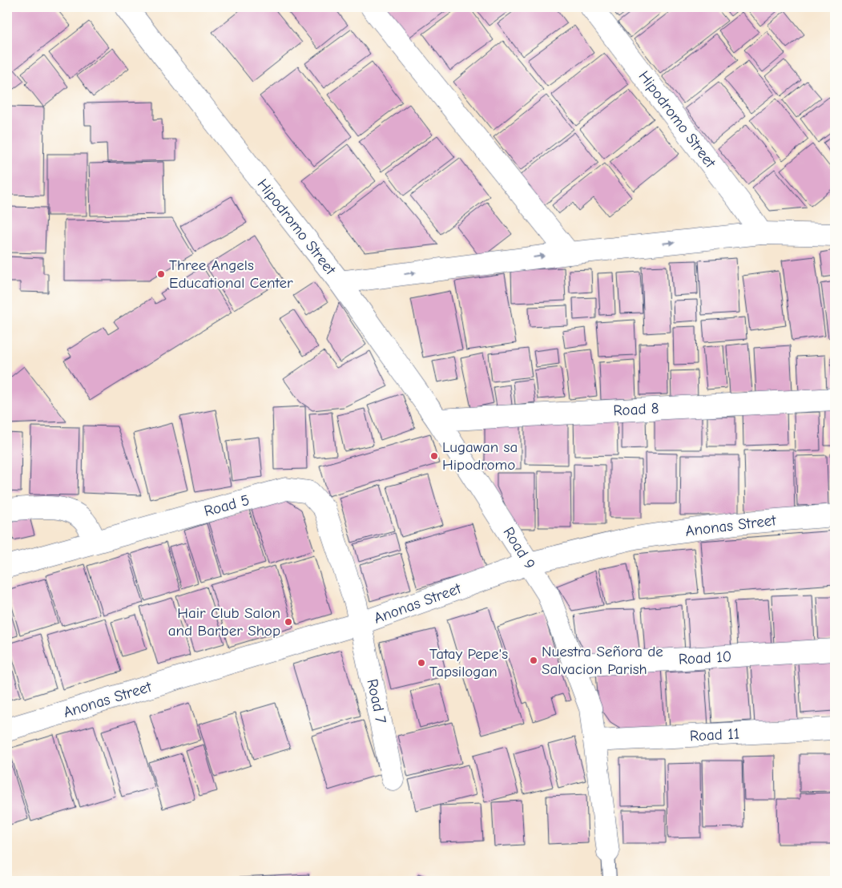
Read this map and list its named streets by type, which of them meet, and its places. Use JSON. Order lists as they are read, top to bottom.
{
  "streets": {
    "street": [
      "Hipodromo Street",
      "Road 8",
      "Road 5",
      "Anonas Street",
      "Road 9",
      "Road 10",
      "Road 7",
      "Road 11"
    ]
  },
  "crossings": [
    ["Hipodromo Street", "Road 9"],
    ["Road 8", "Road 9"],
    ["Road 5", "Anonas Street"],
    ["Road 5", "Road 7"],
    ["Anonas Street", "Road 9"],
    ["Anonas Street", "Road 7"],
    ["Road 9", "Road 10"],
    ["Road 9", "Road 11"]
  ],
  "one_way": ["Hipodromo Street"],
  "places": [
    "Three Angels Educational Center",
    "Lugawan sa Hipodromo",
    "Hair Club Salon and Barber Shop",
    "Nuestra Señora de Salvacion Parish",
    "Tatay Pepe's Tapsilogan"
  ]
}
